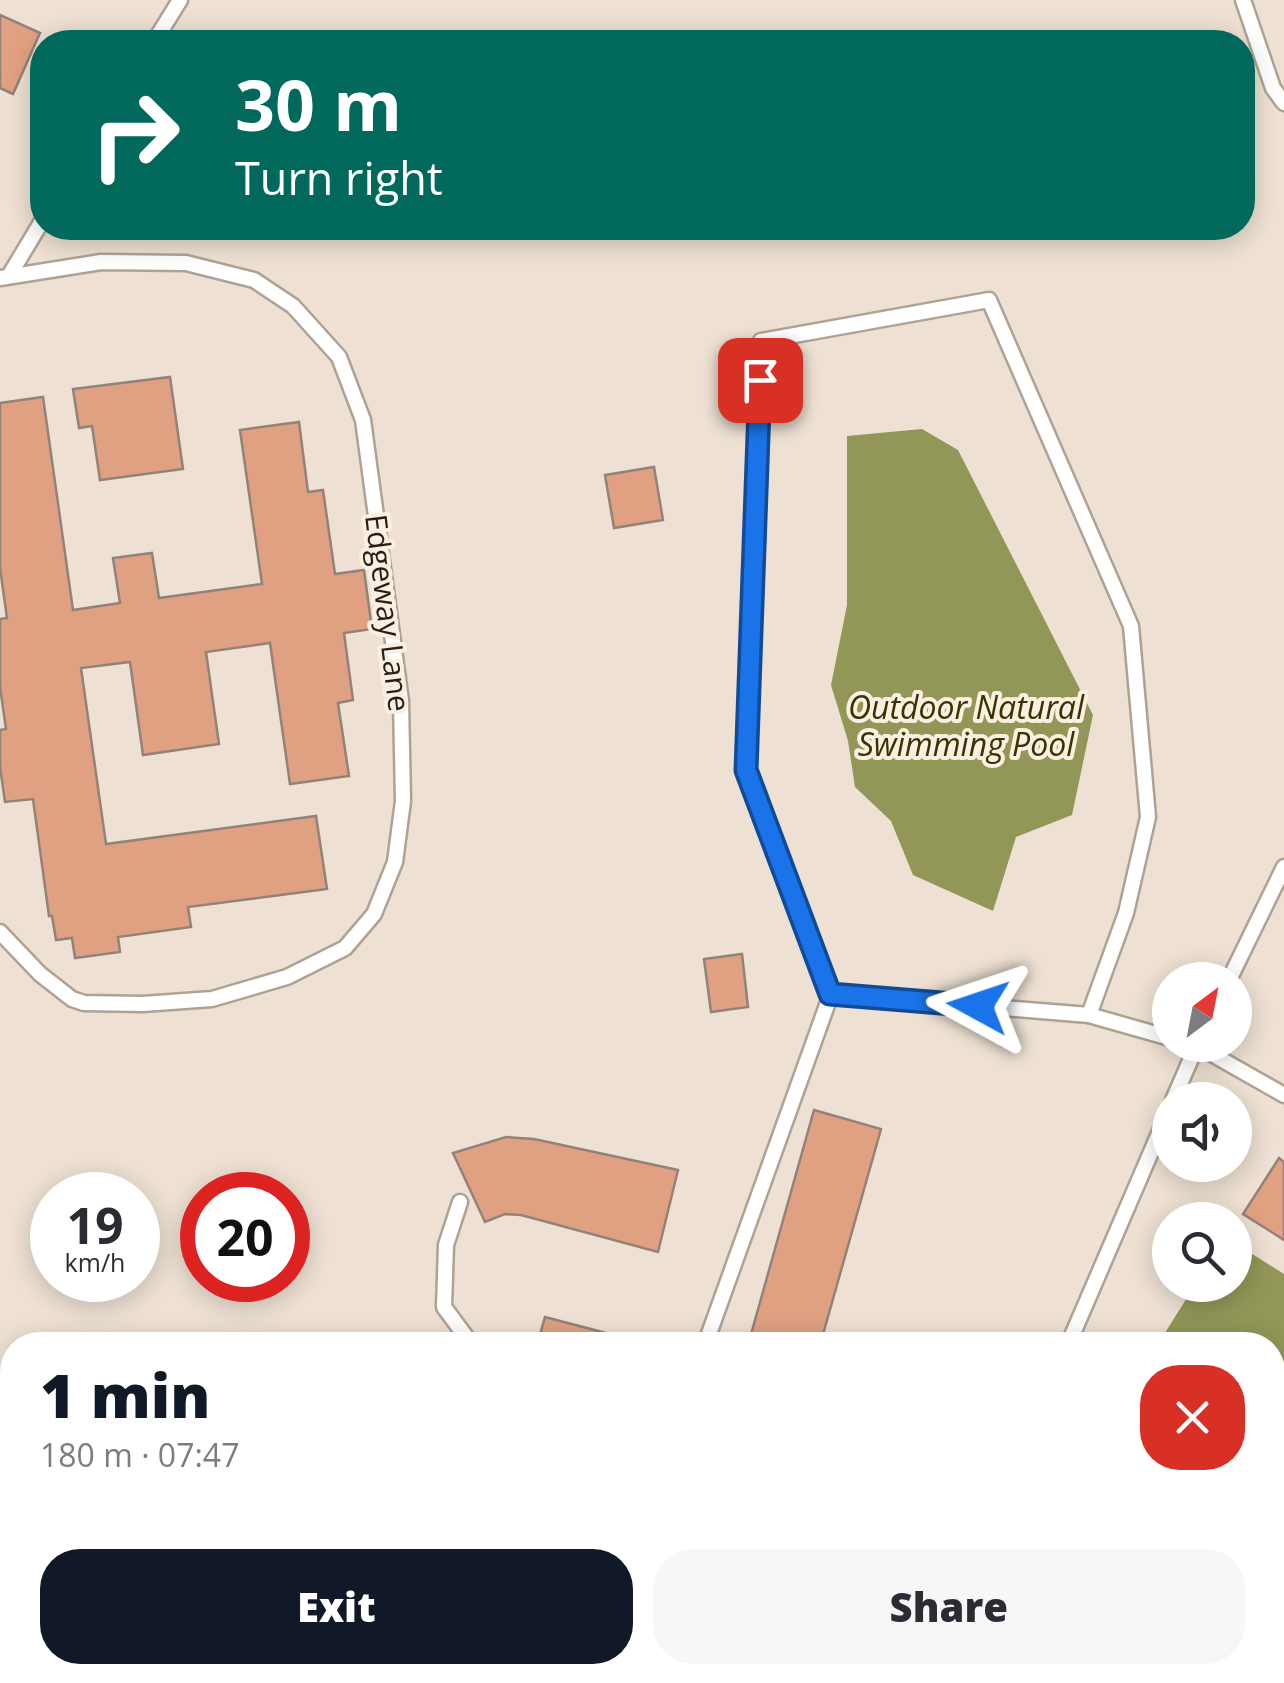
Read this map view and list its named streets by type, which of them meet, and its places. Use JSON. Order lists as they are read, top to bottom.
{
  "streets": {
    "lane": ["Edgeway Lane"]
  },
  "water": ["Outdoor Natural Swimming Pool"],
  "north": "top right",
  "page": {
    "turn": ["30 m", "Turn right"],
    "speed": "19 km/h",
    "limit": "20",
    "heading": ["1 min", "180 m · 07:47"],
    "buttons": ["Exit", "Share"]
  }
}
